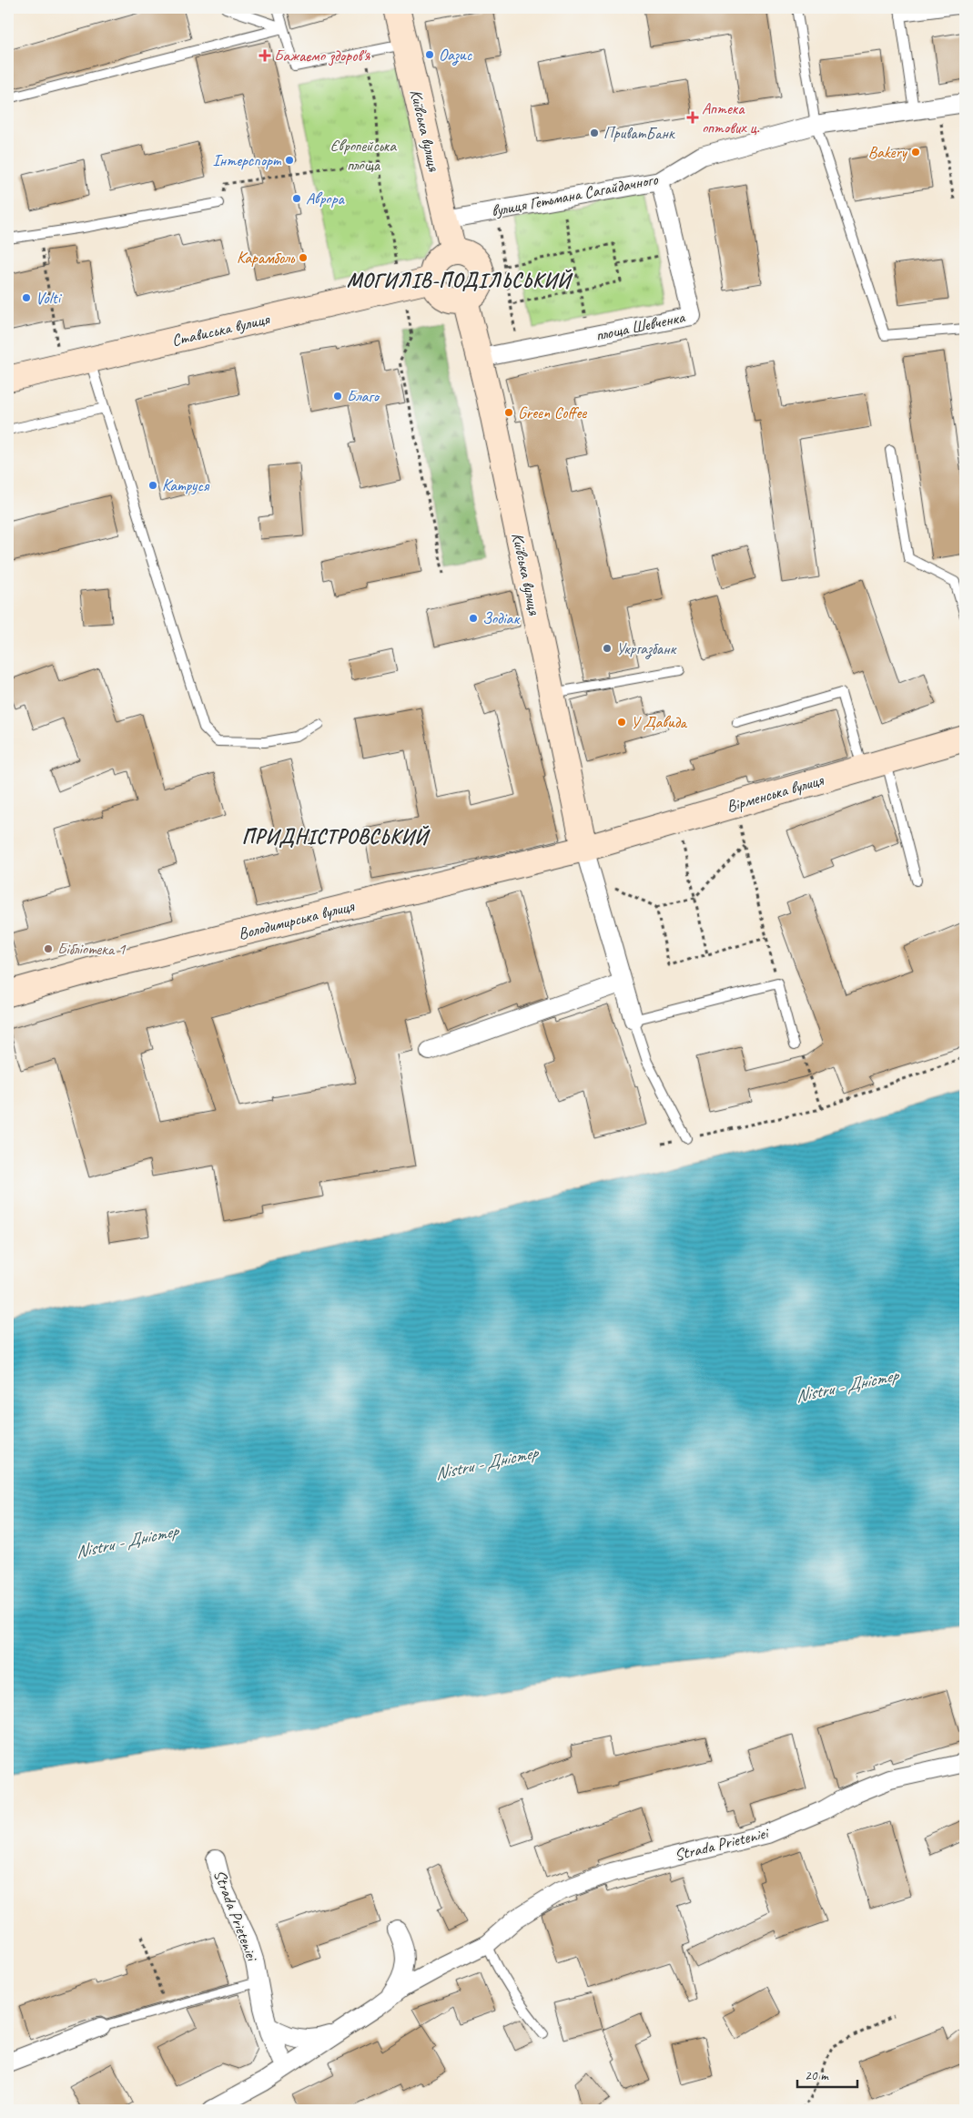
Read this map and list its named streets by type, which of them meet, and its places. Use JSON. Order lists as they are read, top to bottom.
{
  "streets": {
    "main road": [
      "Київська вулиця",
      "Стависька вулиця",
      "Вірменська вулиця",
      "Володимирська вулиця"
    ],
    "street": ["вулиця Гетьмана Сагайдачного", "площа Шевченка", "Strada Prieteniei"]
  },
  "crossings": [
    ["Київська вулиця", "вулиця Гетьмана Сагайдачного"],
    ["Київська вулиця", "площа Шевченка"],
    ["Київська вулиця", "Стависька вулиця"],
    ["Київська вулиця", "Вірменська вулиця"],
    ["Київська вулиця", "Володимирська вулиця"],
    ["вулиця Гетьмана Сагайдачного", "площа Шевченка"],
    ["Вірменська вулиця", "Володимирська вулиця"]
  ],
  "districts": ["МОГИЛІВ-ПОДІЛЬСЬКИЙ", "ПРИДНІСТРОВСЬКИЙ"],
  "water": ["Nistru - Дністер"],
  "parks": ["Європейська площа"],
  "places": {
    "other": [
      "Оазис",
      "ПриватБанк",
      "Bakery",
      "Інтерспорт",
      "Аврора",
      "Карамболь",
      "Volti",
      "Благо",
      "Green Coffee",
      "Катруся",
      "Зодіак",
      "Укргазбанк",
      "У Давида",
      "Бібліотека 1"
    ],
    "health": ["Бажаємо здоров'я", "Аптека оптових ц."]
  },
  "scale_bar": "20 m"
}
